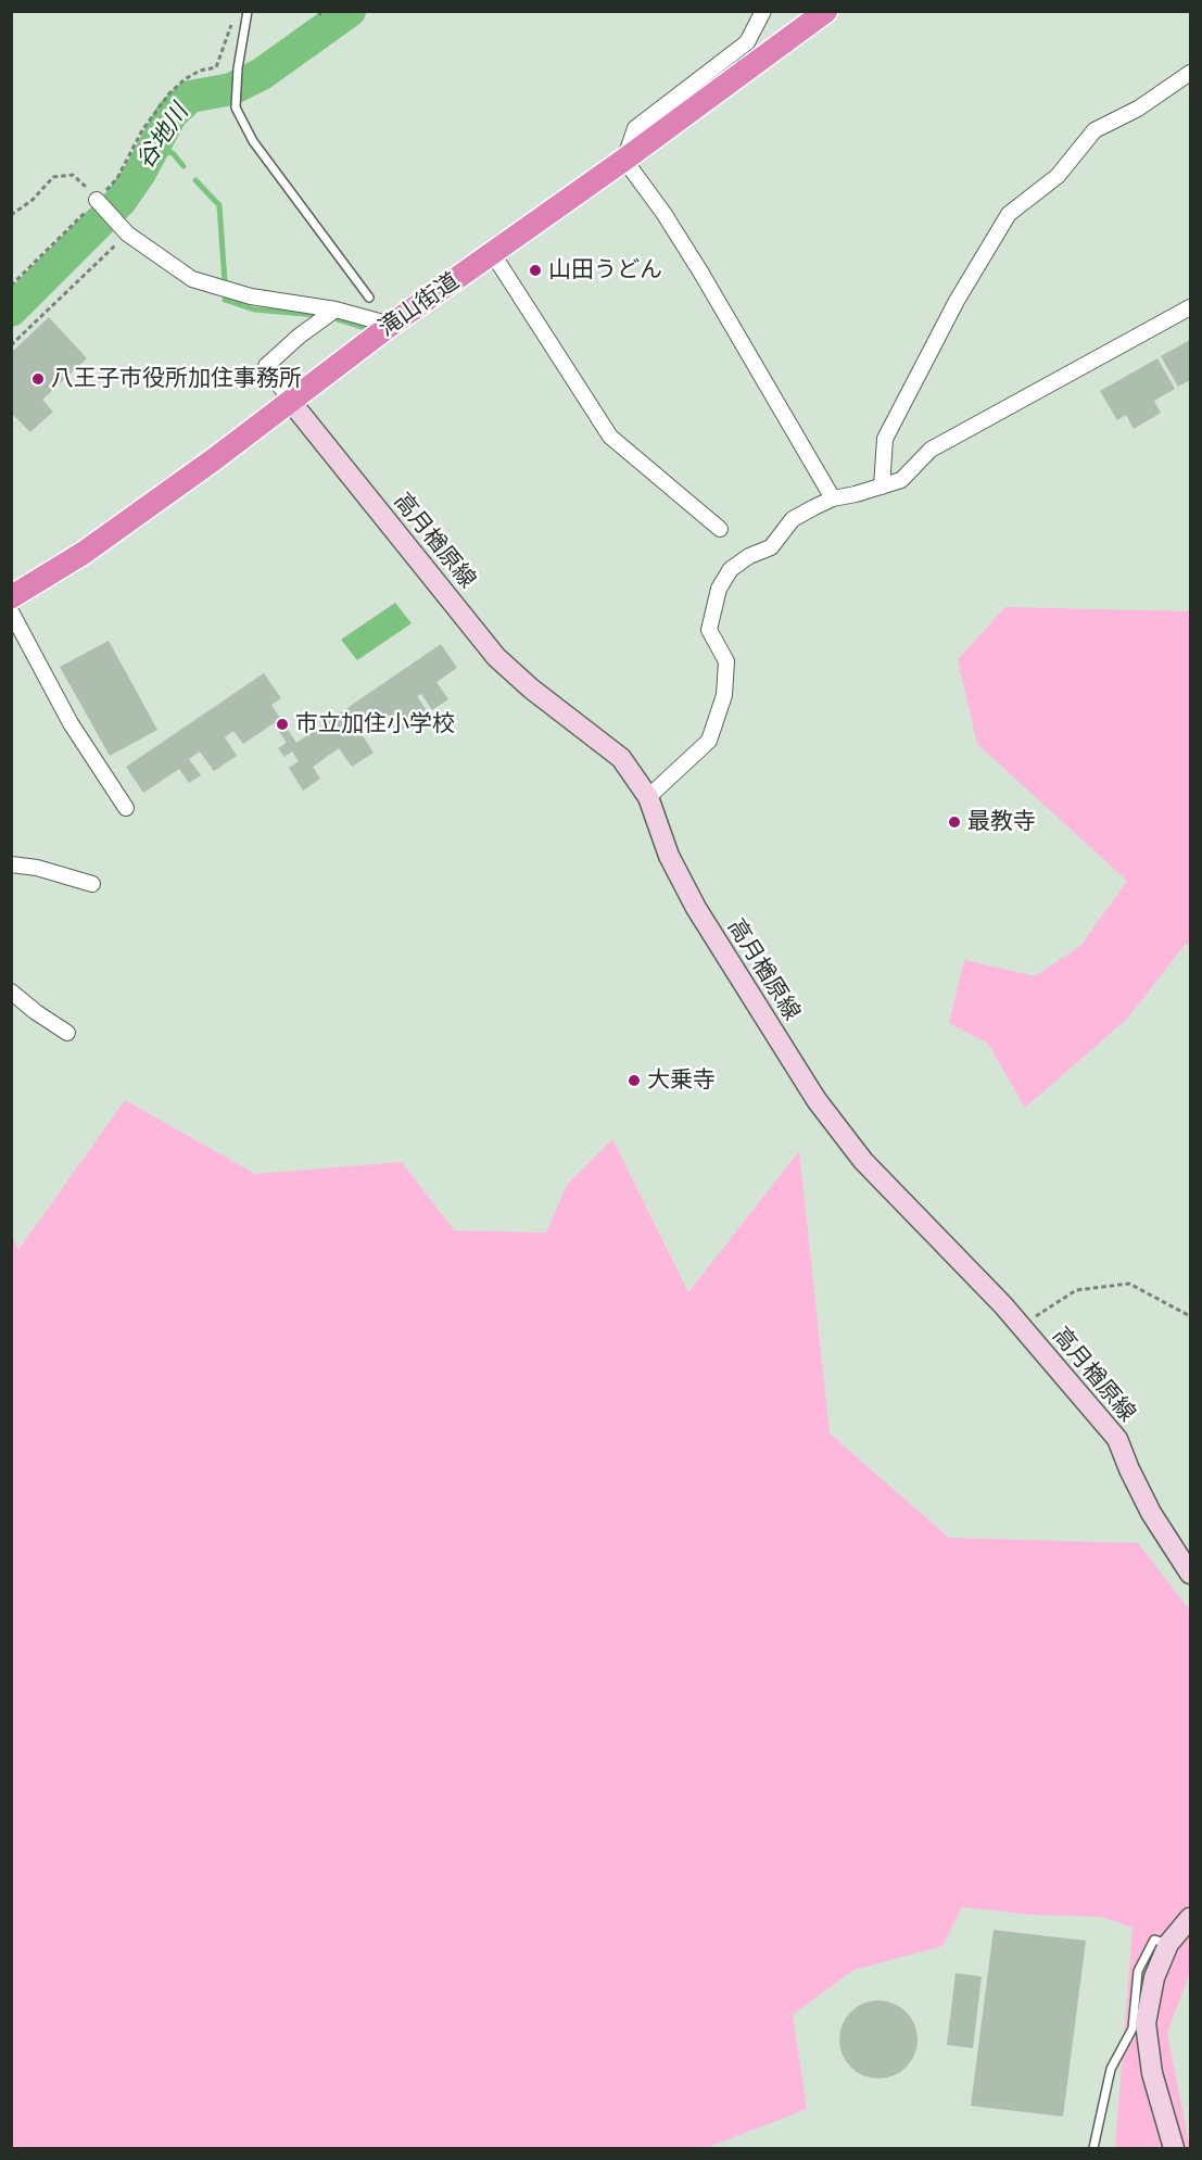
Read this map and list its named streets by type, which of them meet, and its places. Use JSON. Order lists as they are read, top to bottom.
{
  "streets": {
    "highway": ["滝山街道"],
    "main road": ["高月楢原線"]
  },
  "crossings": [
    ["滝山街道", "高月楢原線"]
  ],
  "water": ["谷地川"],
  "places": [
    "山田うどん",
    "八王子市役所加住事務所",
    "市立加住小学校",
    "最教寺",
    "大乗寺"
  ]
}
